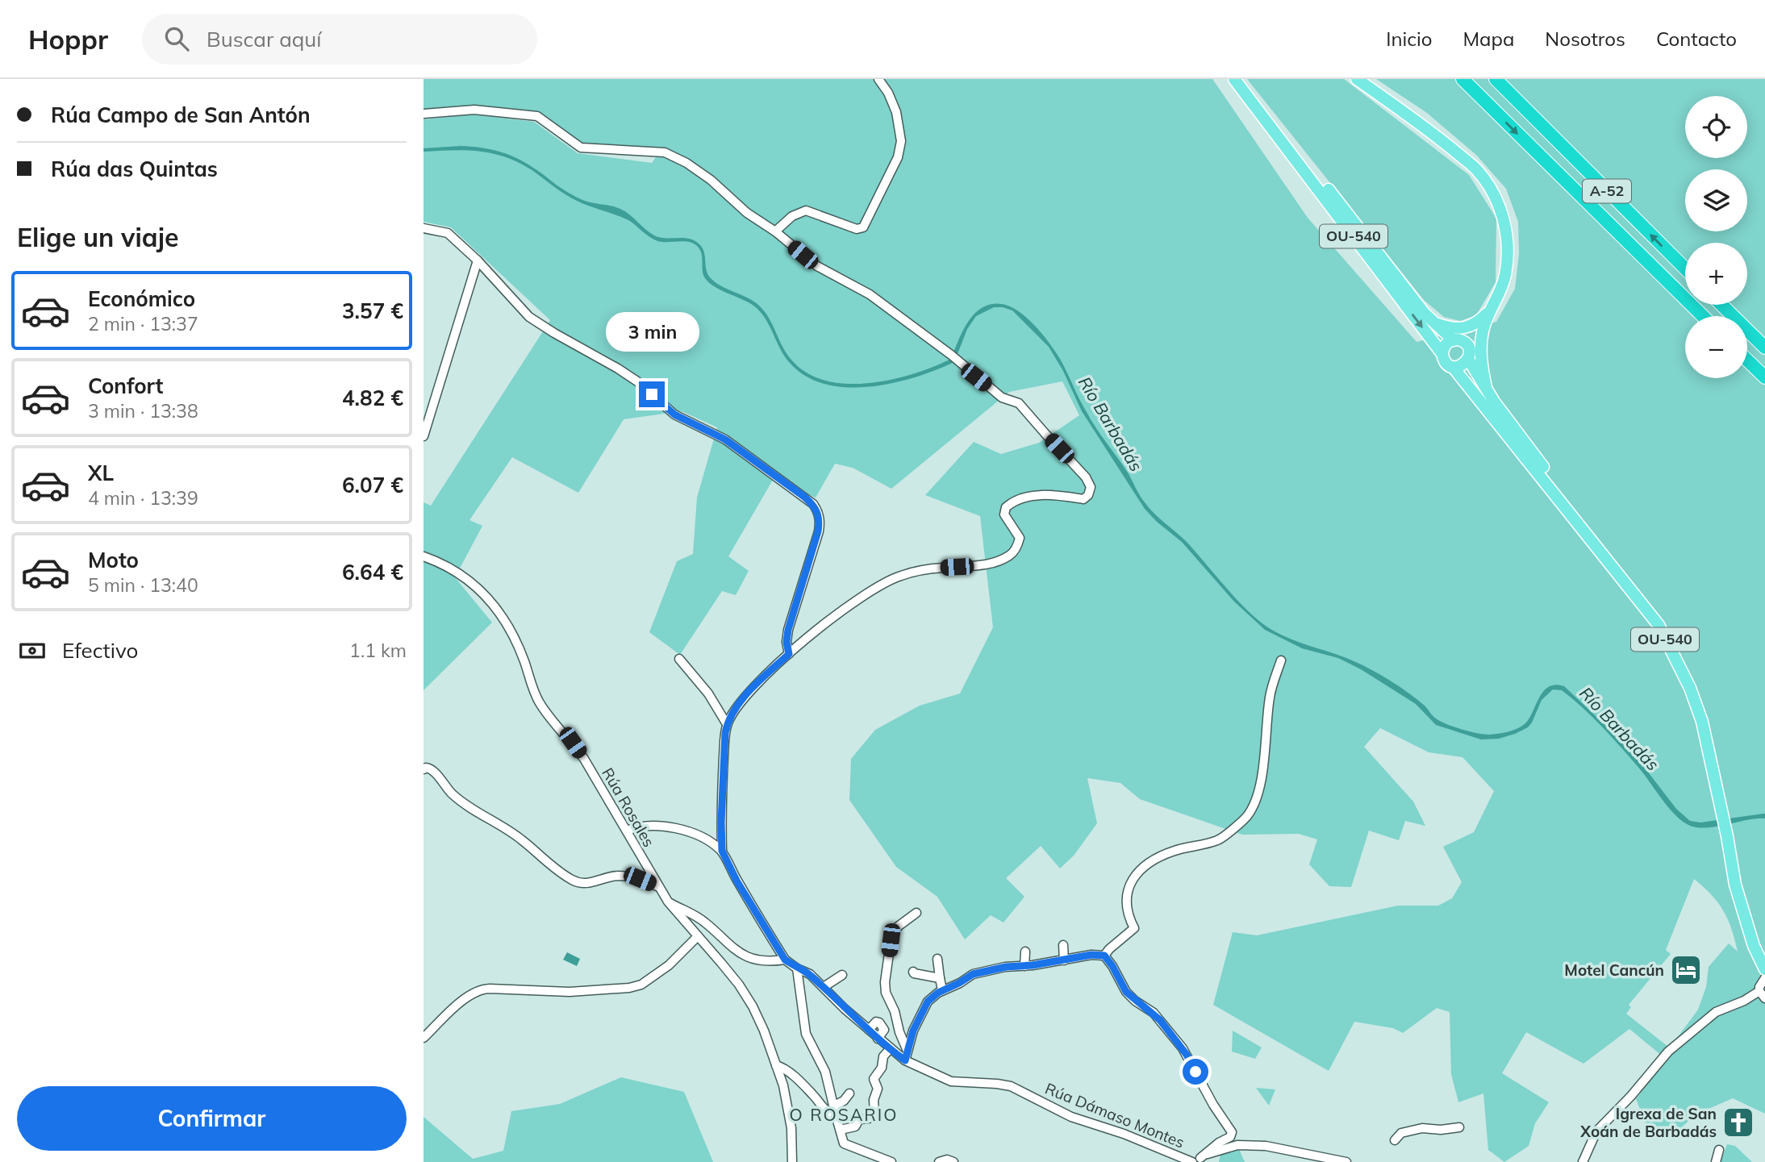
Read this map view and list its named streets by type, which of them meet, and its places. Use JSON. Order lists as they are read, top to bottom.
{
  "streets": {
    "highway": ["A-52"],
    "main road": ["OU-540"],
    "street": ["Rúa Rosales", "Rúa Dámaso Montes"]
  },
  "districts": ["O ROSARIO"],
  "water": ["Río Barbadás"],
  "places": {
    "hotel": ["Motel Cancún"],
    "church": ["Igrexa de San Xoán de Barbadás"]
  },
  "page": {
    "header": "Hoppr",
    "search": "Buscar aquí",
    "nav": [
      "Inicio",
      "Mapa",
      "Nosotros",
      "Contacto"
    ],
    "banner": ["Rúa Campo de San Antón", "Rúa das Quintas"],
    "map_buttons": ["+", "−"],
    "heading": "Elige un viaje",
    "list": [
      {
        "name": "Económico",
        "note": "2 min · 13:37",
        "value": "3.57 €"
      },
      {
        "name": "Confort",
        "note": "3 min · 13:38",
        "value": "4.82 €"
      },
      {
        "name": "XL",
        "note": "4 min · 13:39",
        "value": "6.07 €"
      },
      {
        "name": "Moto",
        "note": "5 min · 13:40",
        "value": "6.64 €"
      }
    ],
    "bubble": "3 min",
    "pay": ["Efectivo", "1.1 km"],
    "buttons": "Confirmar"
  }
}
